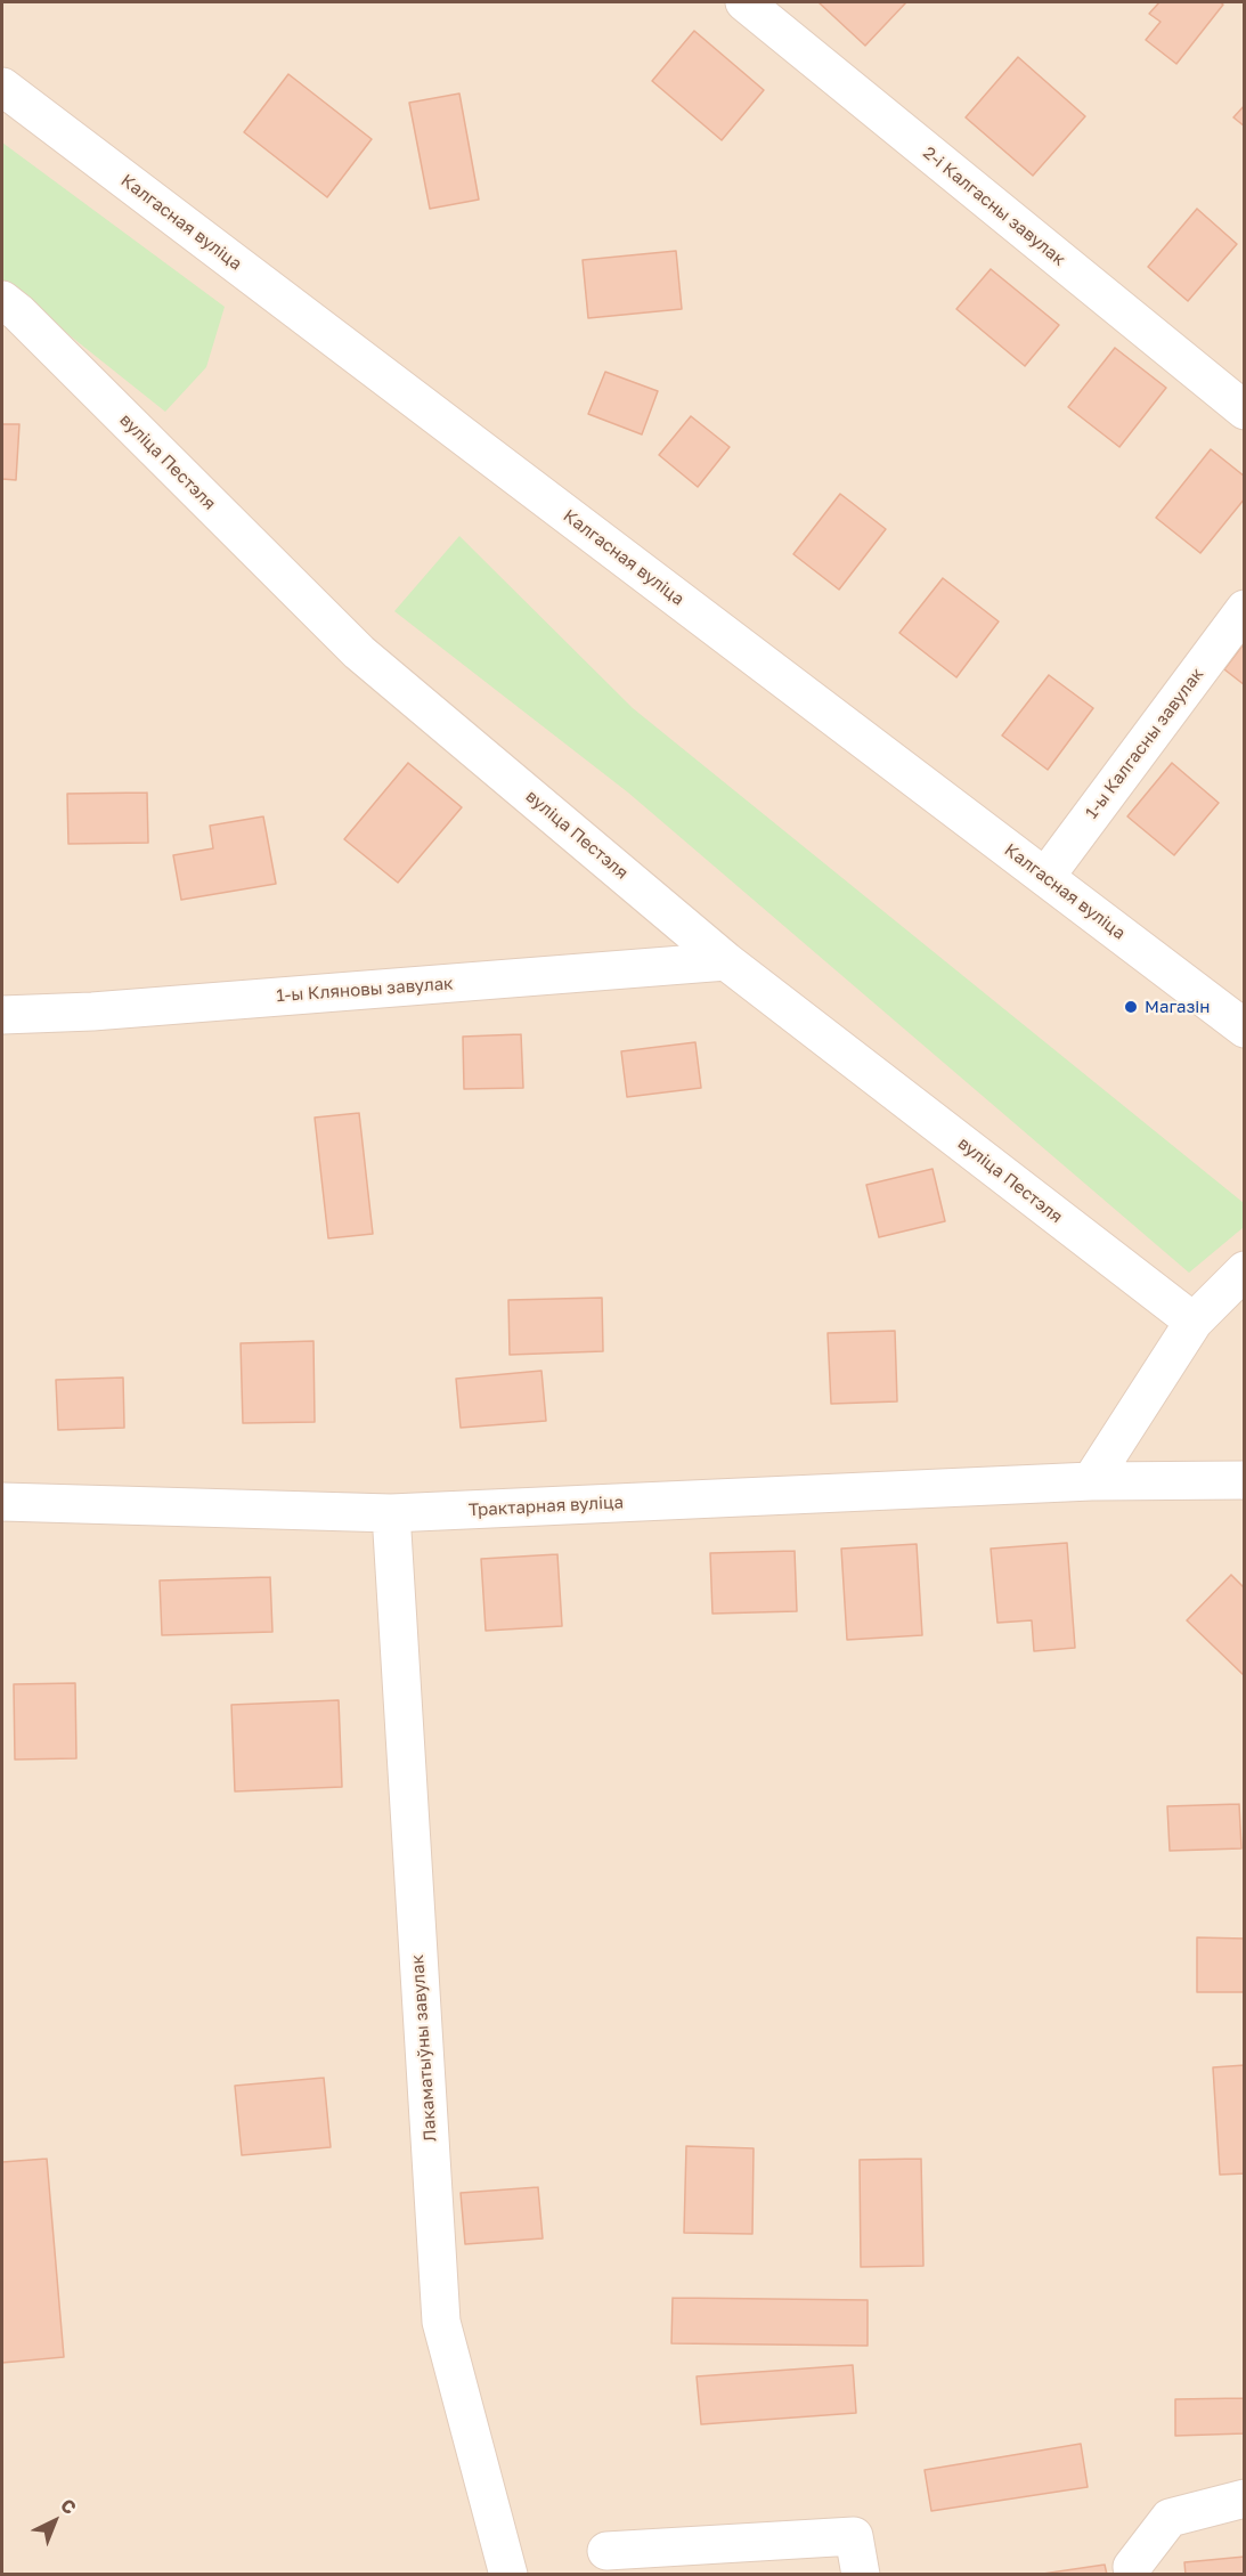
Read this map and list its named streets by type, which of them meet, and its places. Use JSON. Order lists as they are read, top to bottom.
{
  "streets": {
    "street": [
      "2-і Калгасны завулак",
      "Калгасная вуліца",
      "вуліца Пестэля",
      "1-ы Калгасны завулак",
      "1-ы Кляновы завулак",
      "Трактарная вуліца",
      "Лакаматыўны завулак"
    ]
  },
  "crossings": [
    ["Калгасная вуліца", "1-ы Калгасны завулак"],
    ["вуліца Пестэля", "1-ы Кляновы завулак"],
    ["Трактарная вуліца", "Лакаматыўны завулак"]
  ],
  "places": ["Магазін"],
  "north": "top right"
}
